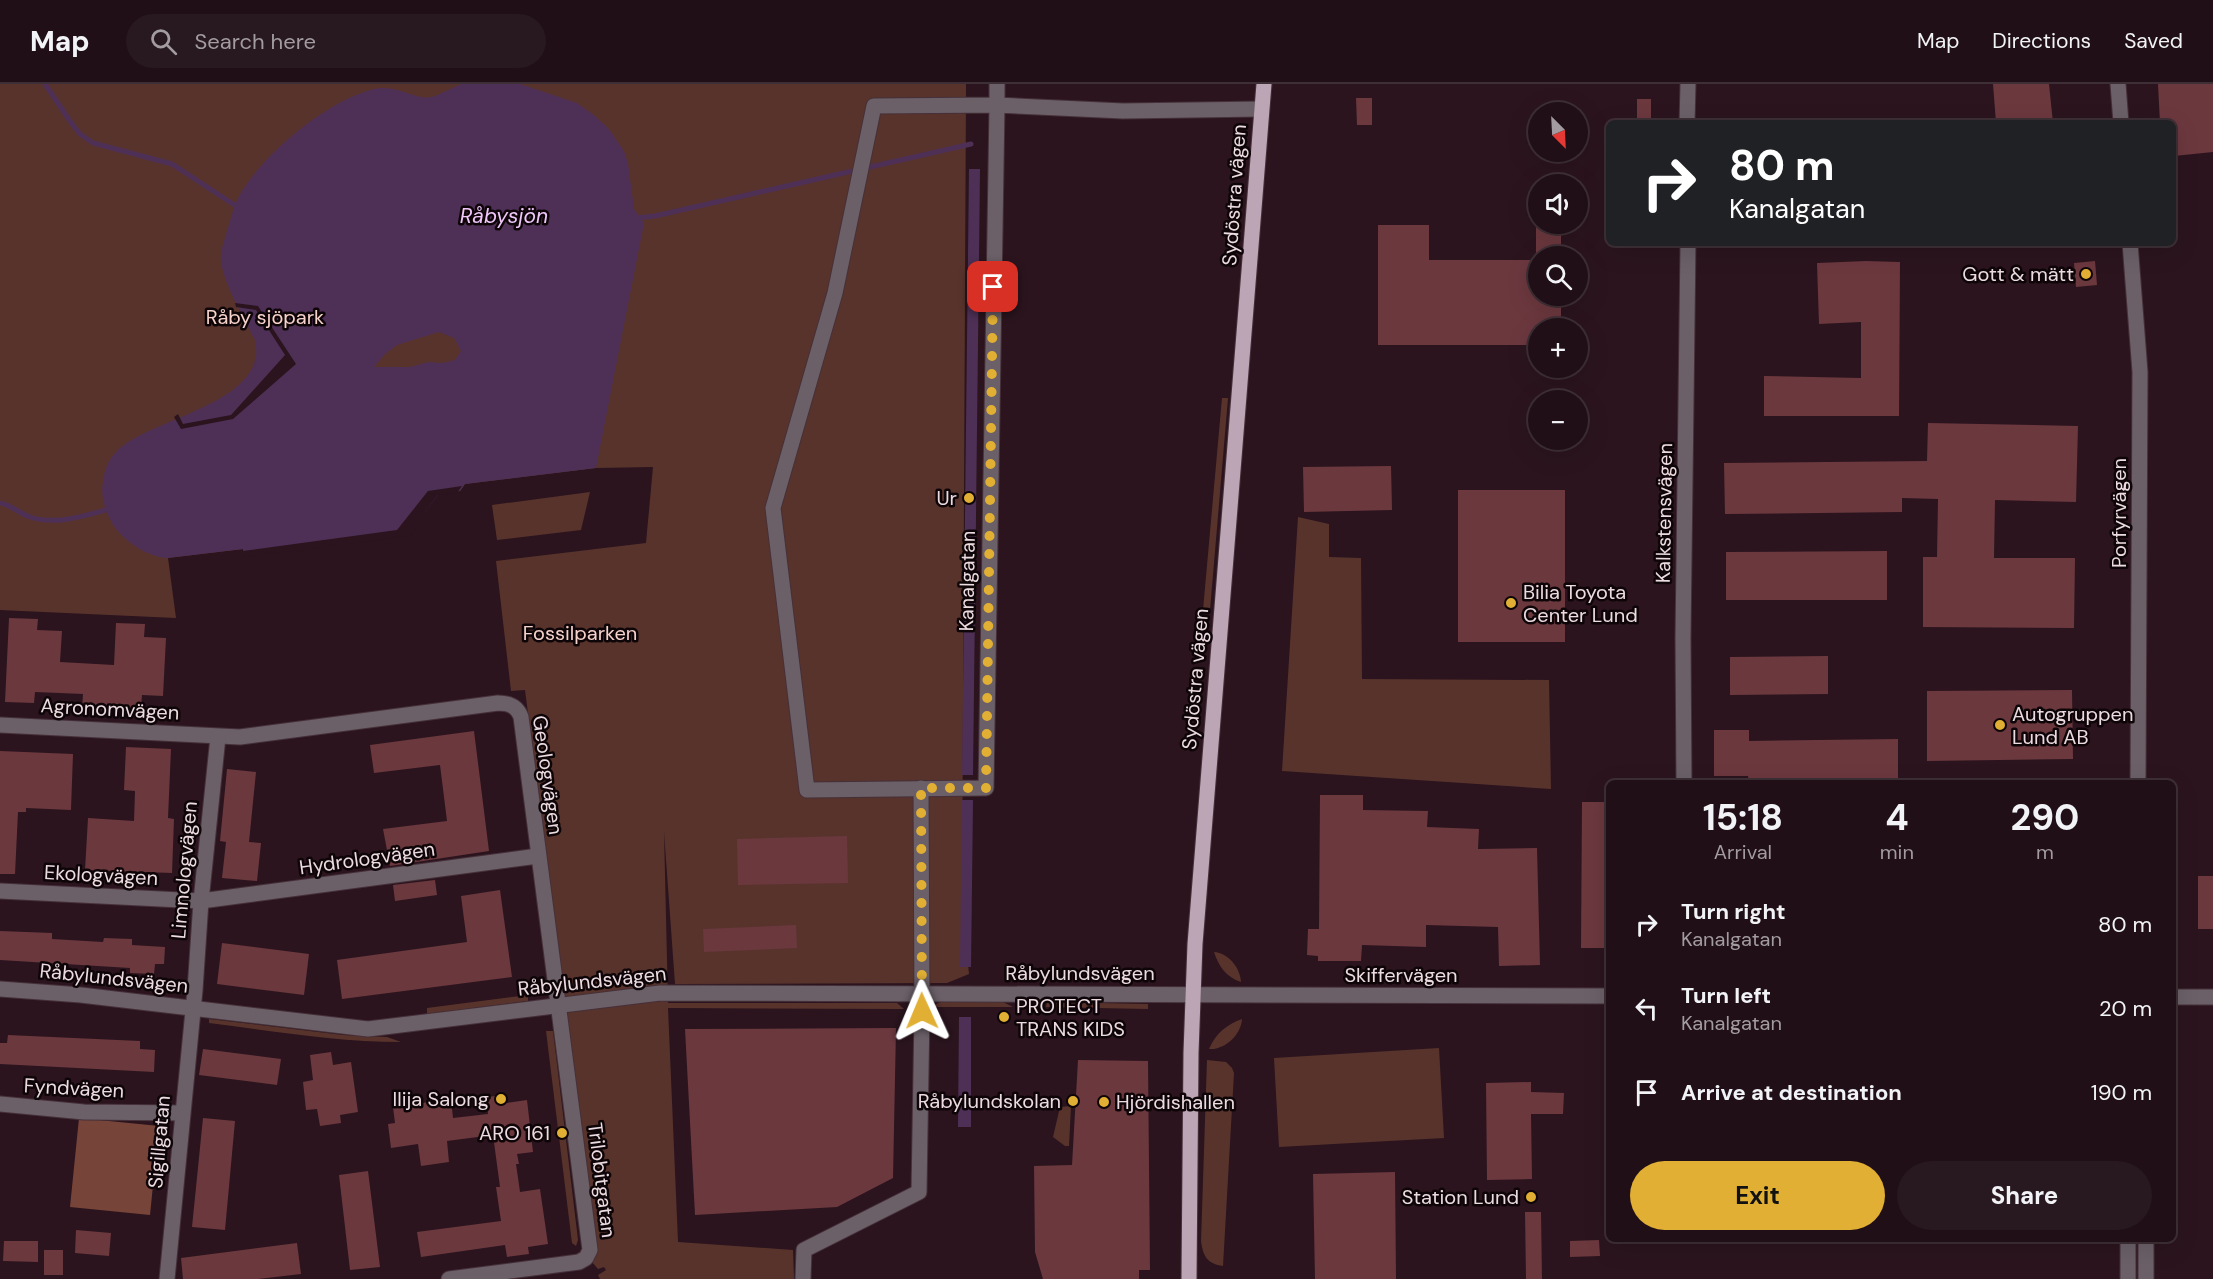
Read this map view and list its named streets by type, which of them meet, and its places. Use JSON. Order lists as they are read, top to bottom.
{
  "streets": {
    "main road": ["Sydöstra vägen"],
    "street": [
      "Kalkstensvägen",
      "Porfyrvägen",
      "Kanalgatan",
      "Agronomvägen",
      "Geologvägen",
      "Hydrologvägen",
      "Limnologvägen",
      "Ekologvägen",
      "Råbylundsvägen",
      "Skiffervägen",
      "Fyndvägen",
      "Sigillgatan",
      "Trilobitgatan"
    ]
  },
  "crossings": [
    ["Sydöstra vägen", "Råbylundsvägen"],
    ["Sydöstra vägen", "Skiffervägen"],
    ["Agronomvägen", "Geologvägen"],
    ["Agronomvägen", "Limnologvägen"],
    ["Geologvägen", "Hydrologvägen"],
    ["Geologvägen", "Limnologvägen"],
    ["Geologvägen", "Råbylundsvägen"],
    ["Geologvägen", "Trilobitgatan"],
    ["Hydrologvägen", "Limnologvägen"],
    ["Hydrologvägen", "Ekologvägen"],
    ["Limnologvägen", "Ekologvägen"],
    ["Limnologvägen", "Råbylundsvägen"],
    ["Limnologvägen", "Sigillgatan"],
    ["Råbylundsvägen", "Skiffervägen"],
    ["Råbylundsvägen", "Sigillgatan"],
    ["Råbylundsvägen", "Trilobitgatan"],
    ["Fyndvägen", "Sigillgatan"]
  ],
  "water": ["Råbysjön"],
  "parks": ["Råby sjöpark", "Fossilparken"],
  "places": [
    "Gott & mätt",
    "Ur",
    "Bilia Toyota Center Lund",
    "Autogruppen Lund AB",
    "PROTECT TRANS KIDS",
    "Ilija Salong",
    "Råbylundskolan",
    "Hjördishallen",
    "ARO 161",
    "Station Lund"
  ],
  "north": "bottom right",
  "page": {
    "header": "Map",
    "search": "Search here",
    "nav": ["Map", "Directions", "Saved"],
    "map_buttons": ["+", "−"],
    "turn": ["80 m", "Kanalgatan"],
    "eta": [
      "15:18",
      "Arrival",
      "4",
      "min",
      "290",
      "m"
    ],
    "list": [
      {
        "name": "Turn right",
        "note": "Kanalgatan",
        "value": "80 m"
      },
      {
        "name": "Turn left",
        "note": "Kanalgatan",
        "value": "20 m"
      },
      {
        "name": "Arrive at destination",
        "value": "190 m"
      }
    ],
    "buttons": ["Exit", "Share"]
  }
}
